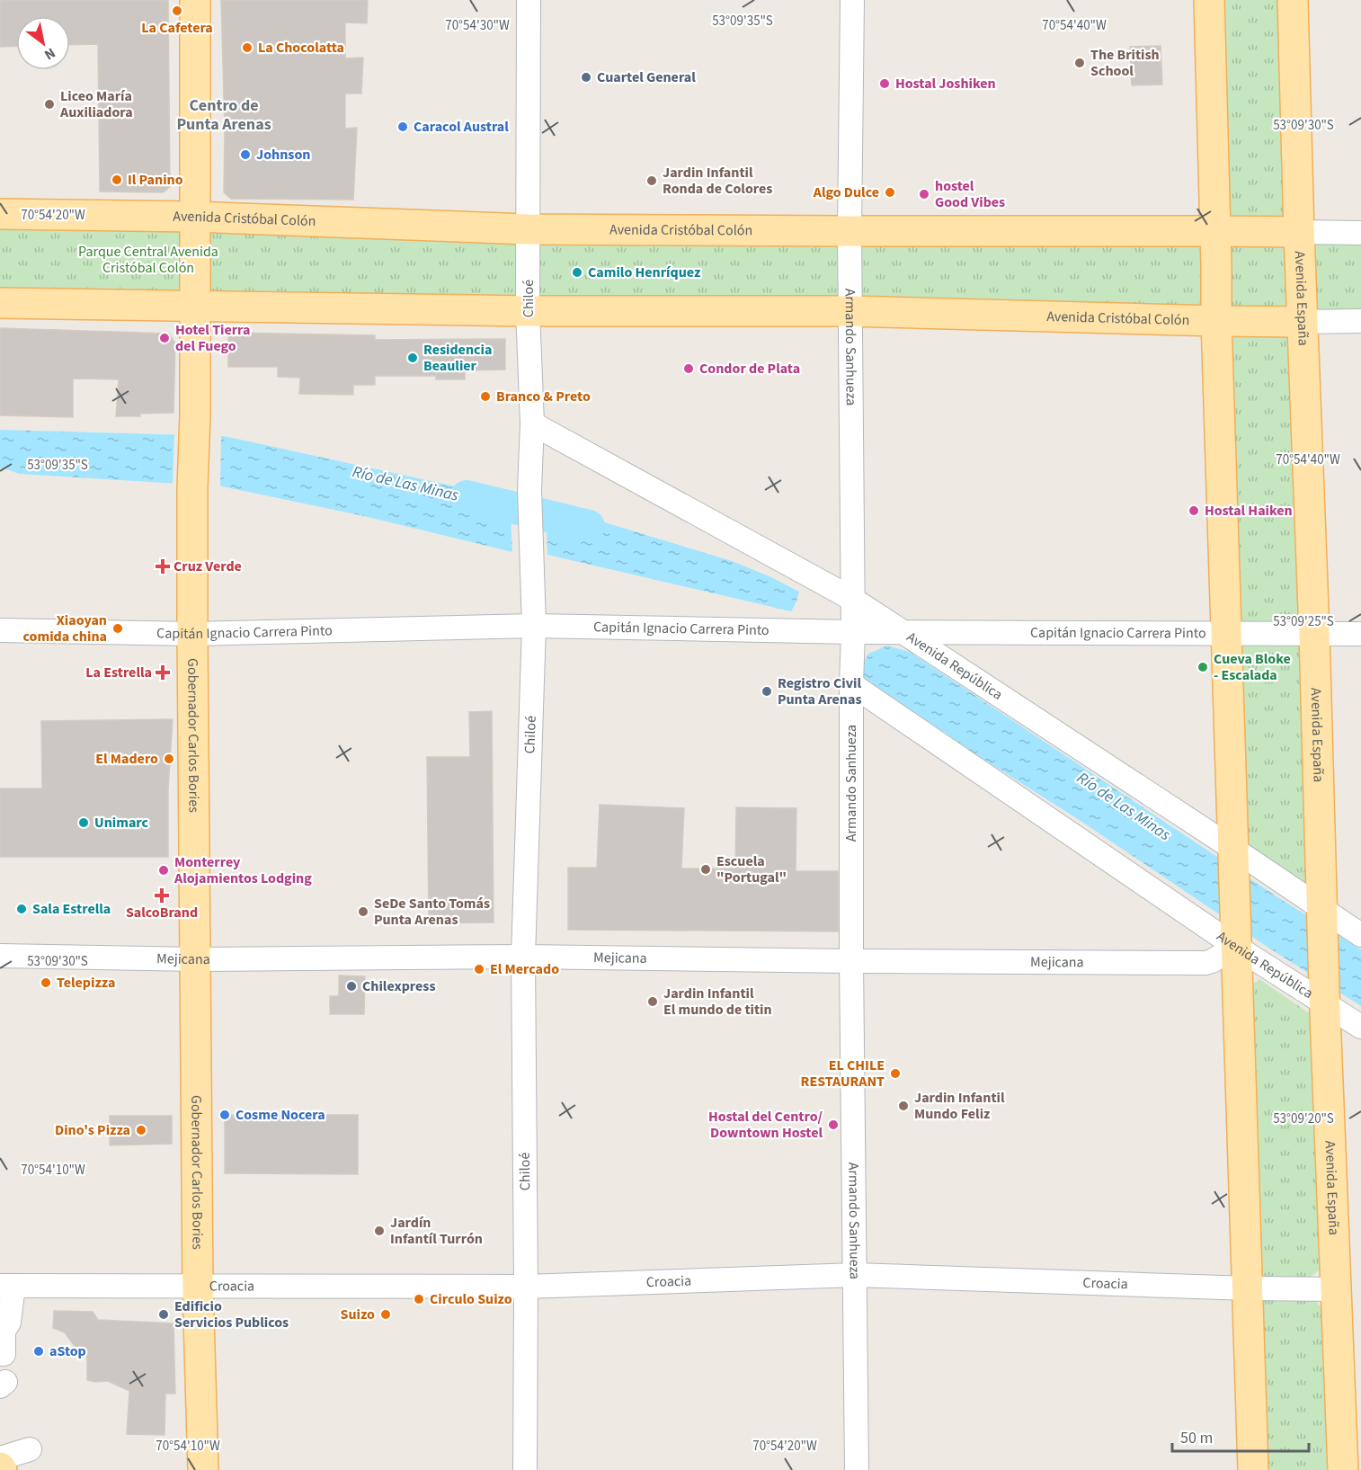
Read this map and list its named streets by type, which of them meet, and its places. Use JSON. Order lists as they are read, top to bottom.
{
  "streets": {
    "main road": ["Avenida Cristóbal Colón", "Avenida España", "Gobernador Carlos Bories"],
    "street": [
      "Chiloé",
      "Armando Sanhueza",
      "Capitán Ignacio Carrera Pinto",
      "Avenida República",
      "Mejicana",
      "Croacia"
    ]
  },
  "crossings": [
    ["Avenida Cristóbal Colón", "Chiloé"],
    ["Avenida Cristóbal Colón", "Avenida España"],
    ["Avenida Cristóbal Colón", "Armando Sanhueza"],
    ["Avenida Cristóbal Colón", "Gobernador Carlos Bories"],
    ["Chiloé", "Capitán Ignacio Carrera Pinto"],
    ["Chiloé", "Avenida República"],
    ["Chiloé", "Mejicana"],
    ["Chiloé", "Croacia"],
    ["Avenida España", "Capitán Ignacio Carrera Pinto"],
    ["Avenida España", "Avenida República"],
    ["Avenida España", "Croacia"],
    ["Armando Sanhueza", "Capitán Ignacio Carrera Pinto"],
    ["Armando Sanhueza", "Avenida República"],
    ["Armando Sanhueza", "Mejicana"],
    ["Armando Sanhueza", "Croacia"],
    ["Capitán Ignacio Carrera Pinto", "Avenida República"],
    ["Capitán Ignacio Carrera Pinto", "Gobernador Carlos Bories"],
    ["Avenida República", "Mejicana"],
    ["Gobernador Carlos Bories", "Mejicana"],
    ["Gobernador Carlos Bories", "Croacia"]
  ],
  "districts": ["Centro de Punta Arenas"],
  "water": ["Río de Las Minas"],
  "parks": ["Parque Central Avenida Cristóbal Colón"],
  "places": {
    "other": [
      "La Cafetera",
      "La Chocolatta",
      "The British School",
      "Cuartel General",
      "Hostal Joshiken",
      "Liceo María Auxiliadora",
      "Caracol Austral",
      "Johnson",
      "Il Panino",
      "Jardin Infantil Ronda de Colores",
      "Algo Dulce",
      "hostel Good Vibes",
      "Camilo Henríquez",
      "Hotel Tierra del Fuego",
      "Residencia Beaulier",
      "Condor de Plata",
      "Branco & Preto",
      "Hostal Haiken",
      "Xiaoyan comida china",
      "Cueva Bloke - Escalada",
      "Registro Civil Punta Arenas",
      "El Madero",
      "Unimarc",
      "Escuela \"Portugal\"",
      "Monterrey Alojamientos Lodging",
      "Sala Estrella",
      "SeDe Santo Tomás Punta Arenas",
      "El Mercado",
      "Telepizza",
      "Chilexpress",
      "Jardin Infantil El mundo de titin",
      "EL CHILE RESTAURANT",
      "Jardin Infantil Mundo Feliz",
      "Cosme Nocera",
      "Hostal del Centro/ Downtown Hostel",
      "Dino's Pizza",
      "Jardín Infantíl Turrón",
      "Circulo Suizo",
      "Edificio Servicios Publicos",
      "Suizo",
      "aStop"
    ],
    "health": ["Cruz Verde", "La Estrella", "SalcoBrand"]
  },
  "scale_bar": "50 m",
  "north": "bottom right",
  "coordinates": [
    "53°09'35\"S",
    "70°54'30\"W",
    "70°54'40\"W",
    "53°09'30\"S",
    "70°54'20\"W",
    "53°09'25\"S",
    "53°09'20\"S",
    "70°54'10\"W"
  ]
}
